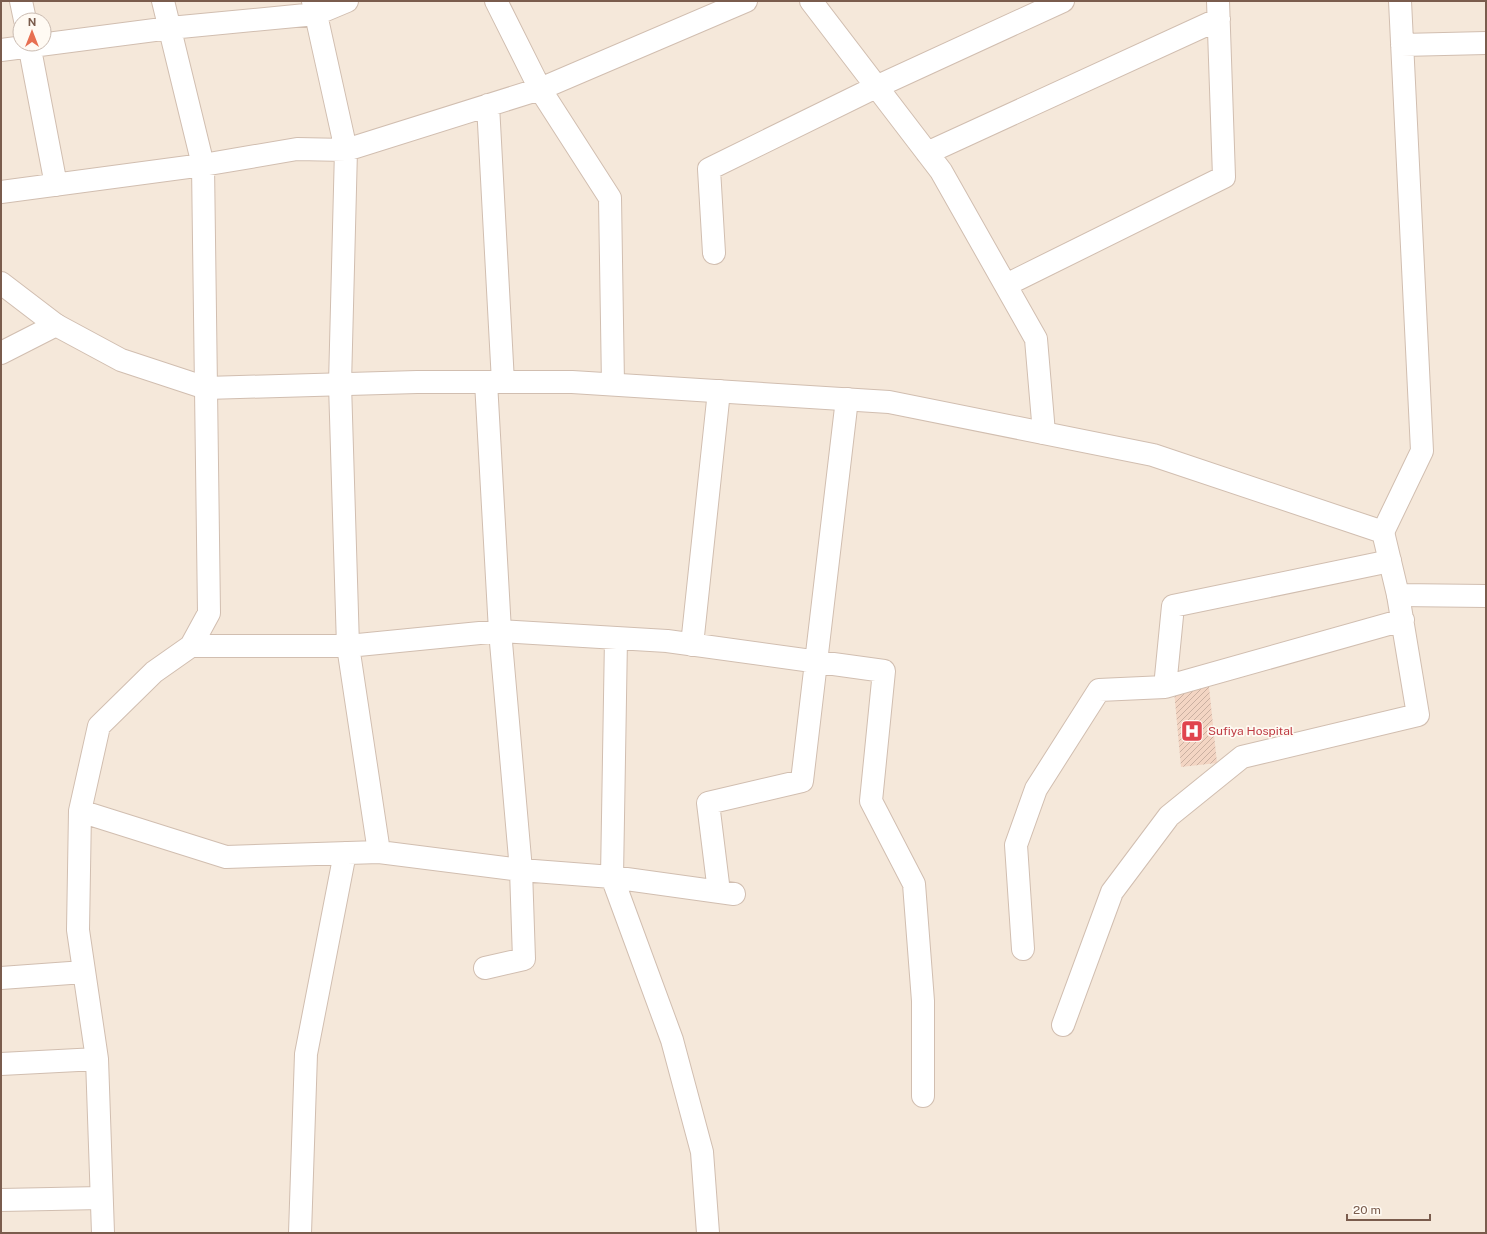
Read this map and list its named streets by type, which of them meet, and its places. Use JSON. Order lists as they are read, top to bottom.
{
  "places": {
    "hospital": ["Sufiya Hospital"]
  },
  "scale_bar": "20 m",
  "north": "top"
}
